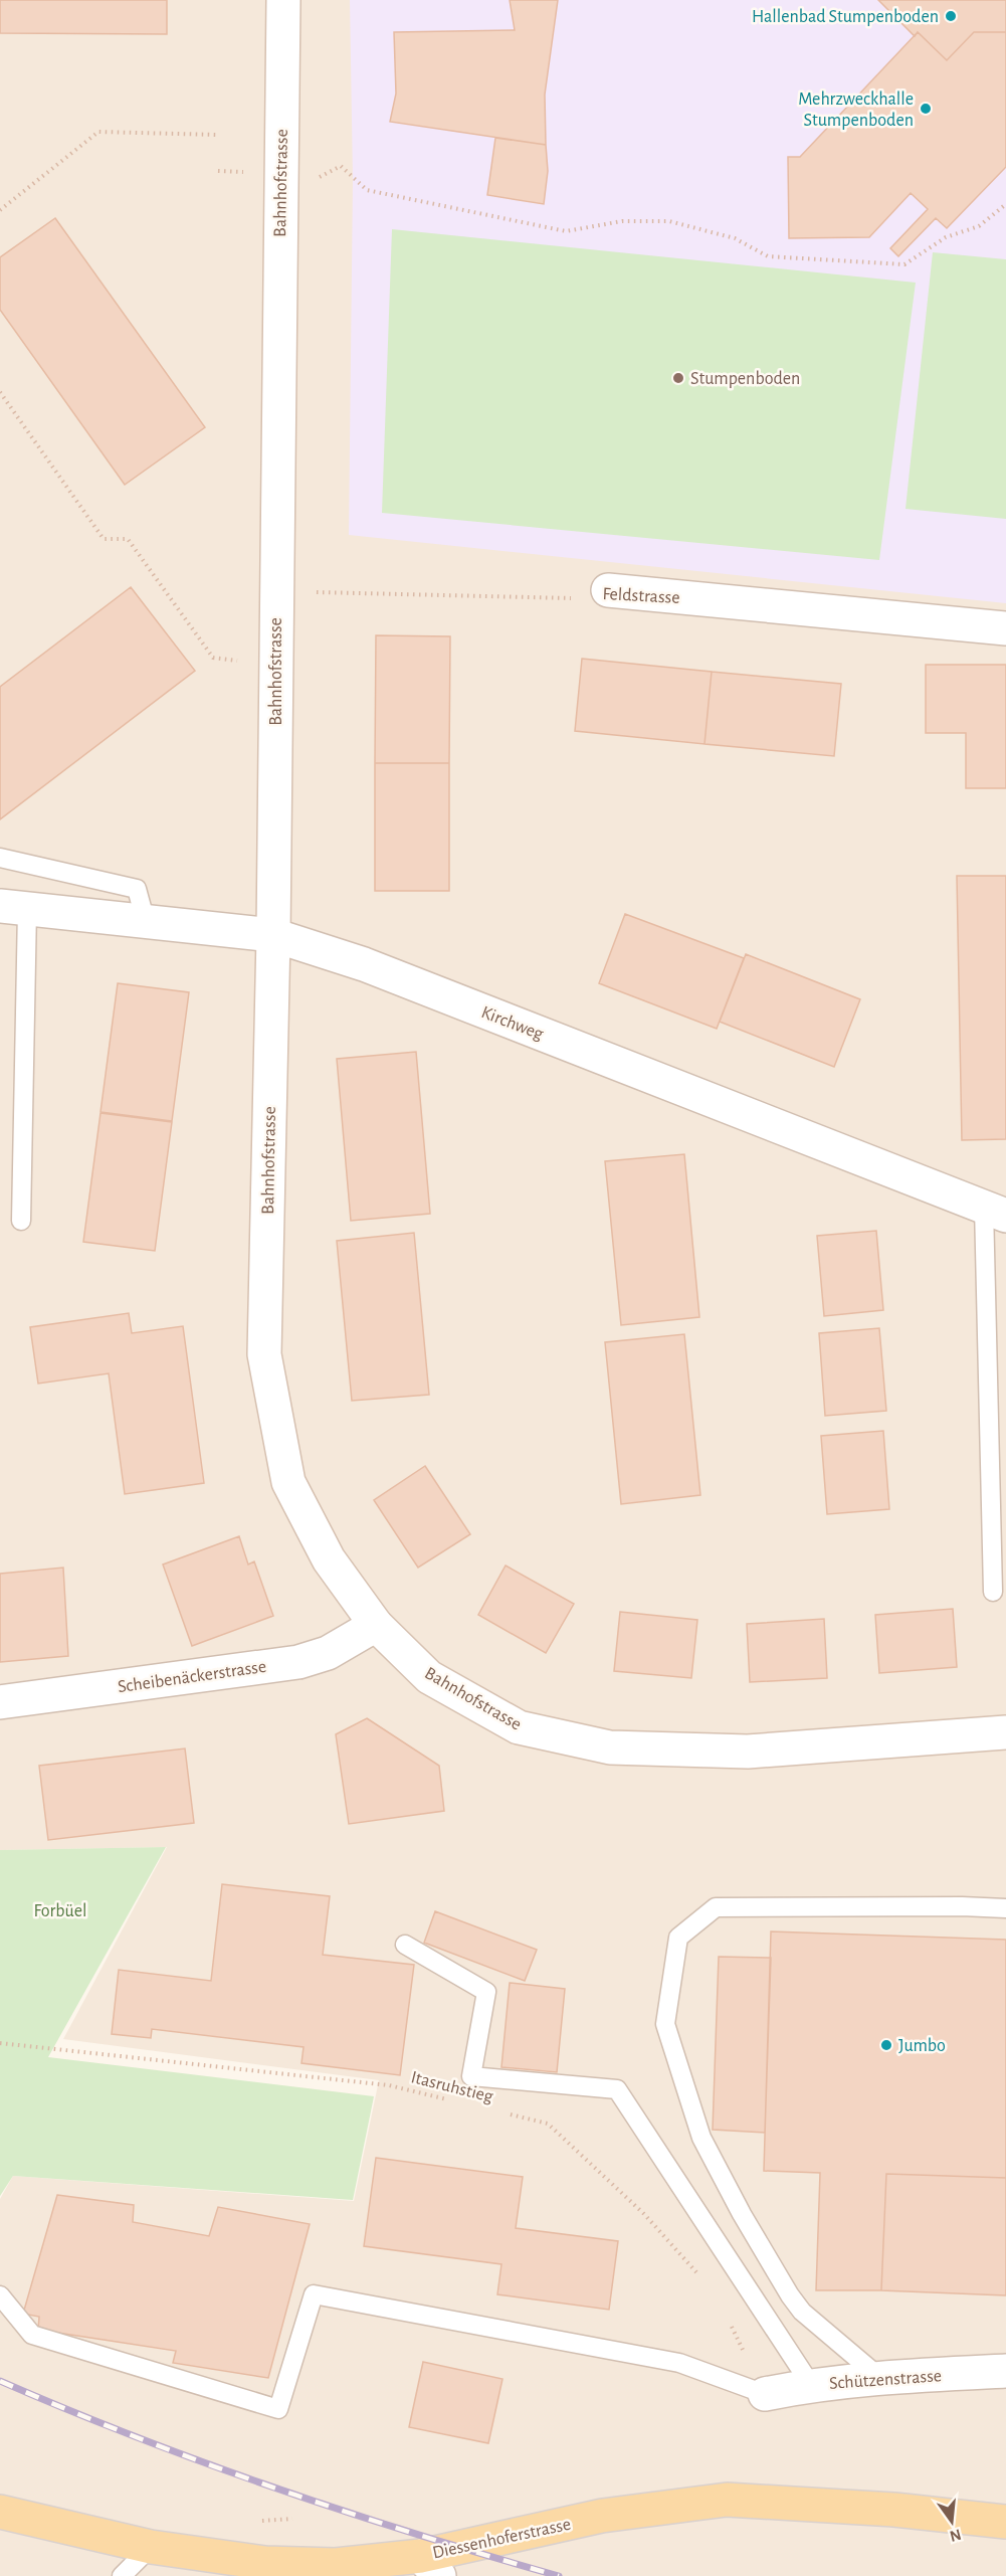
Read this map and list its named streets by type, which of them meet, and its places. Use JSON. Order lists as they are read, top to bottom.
{
  "streets": {
    "main road": ["Diessenhoferstrasse"],
    "street": [
      "Bahnhofstrasse",
      "Feldstrasse",
      "Kirchweg",
      "Scheibenäckerstrasse",
      "Schützenstrasse"
    ],
    "path": ["Itasruhstieg"]
  },
  "crossings": [
    ["Bahnhofstrasse", "Feldstrasse"],
    ["Bahnhofstrasse", "Kirchweg"],
    ["Bahnhofstrasse", "Scheibenäckerstrasse"]
  ],
  "parks": ["Forbüel"],
  "places": [
    "Hallenbad Stumpenboden",
    "Mehrzweckhalle Stumpenboden",
    "Stumpenboden",
    "Jumbo"
  ],
  "north": "bottom"
}
